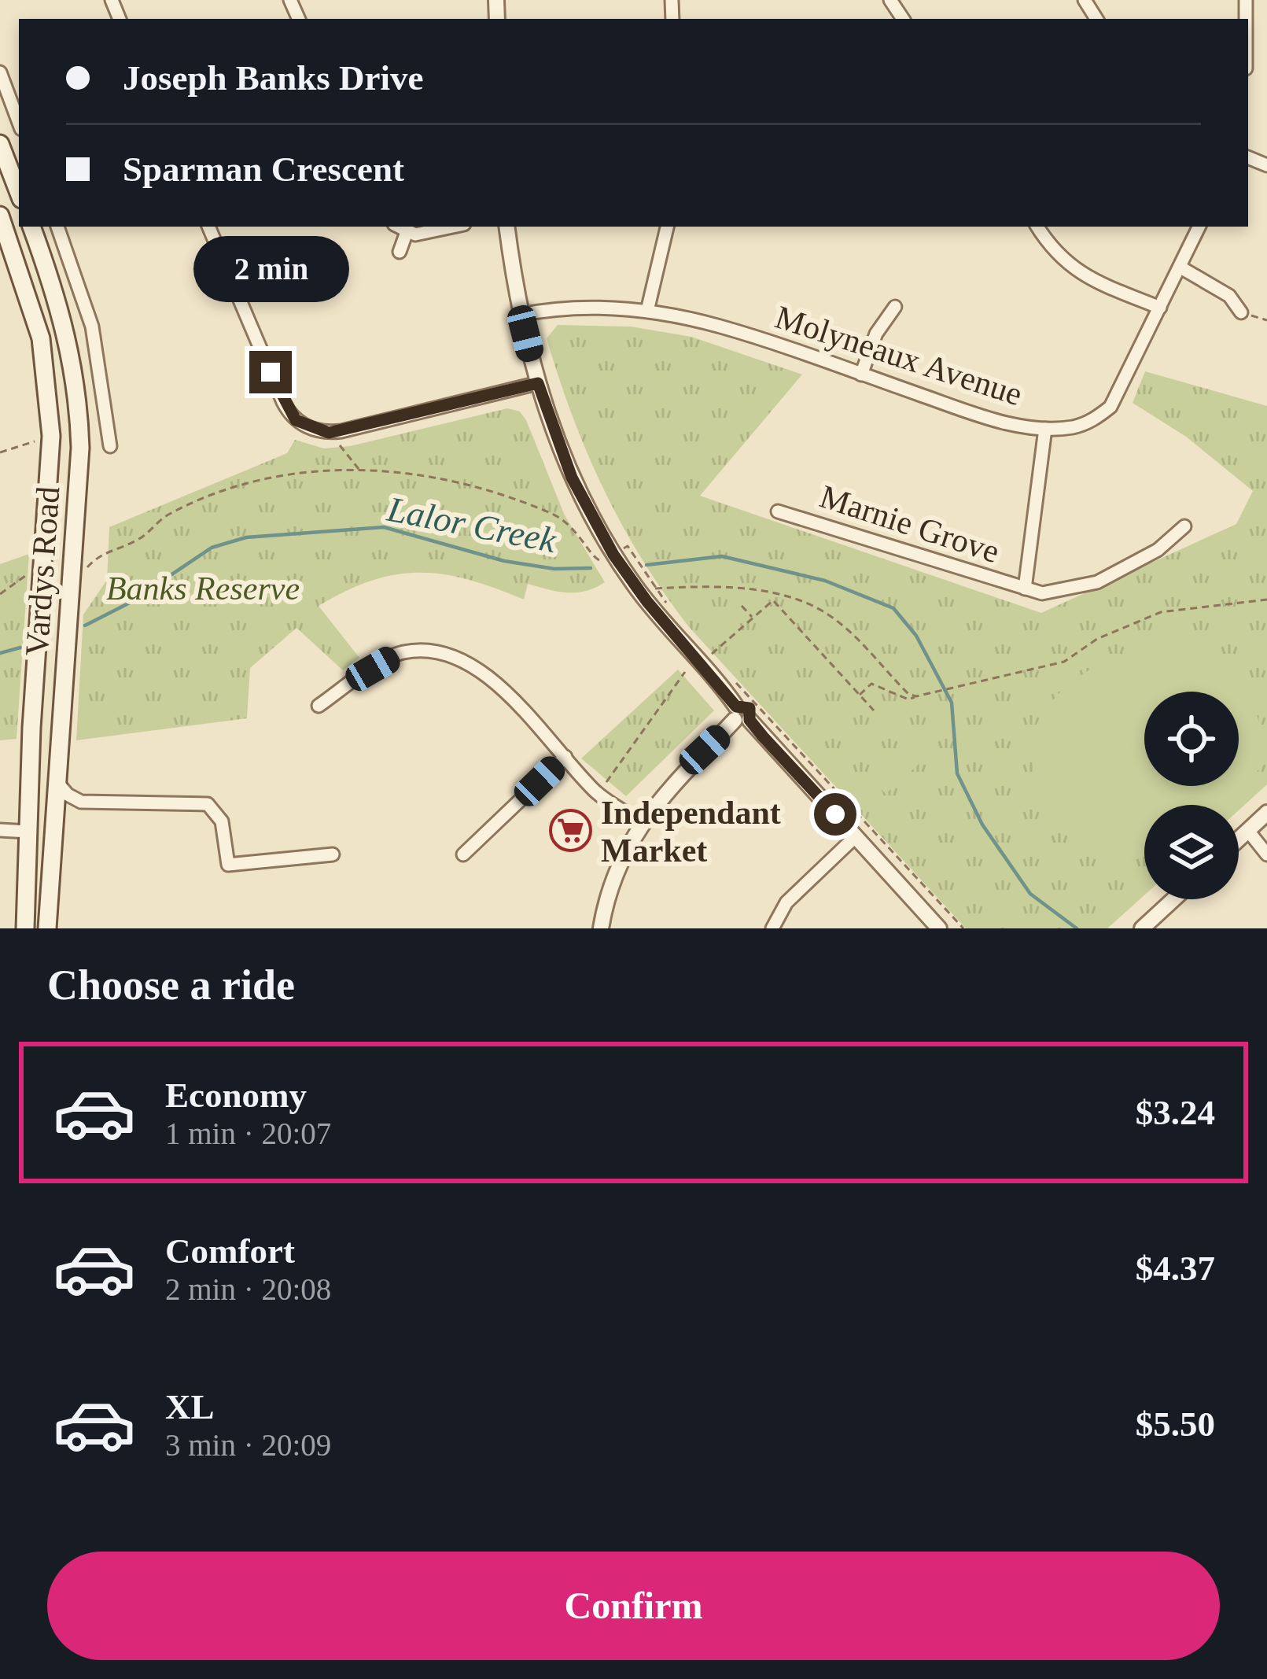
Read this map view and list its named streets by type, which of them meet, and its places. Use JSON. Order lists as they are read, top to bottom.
{
  "streets": {
    "main road": ["Vardys Road"],
    "street": ["Molyneaux Avenue", "Marnie Grove"]
  },
  "crossings": [
    ["Molyneaux Avenue", "Marnie Grove"]
  ],
  "water": ["Lalor Creek"],
  "parks": ["Banks Reserve"],
  "places": {
    "supermarket": ["Independant Market"]
  },
  "page": {
    "banner": ["Joseph Banks Drive", "Sparman Crescent"],
    "bubble": "2 min",
    "heading": "Choose a ride",
    "list": [
      {
        "name": "Economy",
        "note": "1 min · 20:07",
        "value": "$3.24"
      },
      {
        "name": "Comfort",
        "note": "2 min · 20:08",
        "value": "$4.37"
      },
      {
        "name": "XL",
        "note": "3 min · 20:09",
        "value": "$5.50"
      }
    ],
    "buttons": "Confirm"
  }
}
